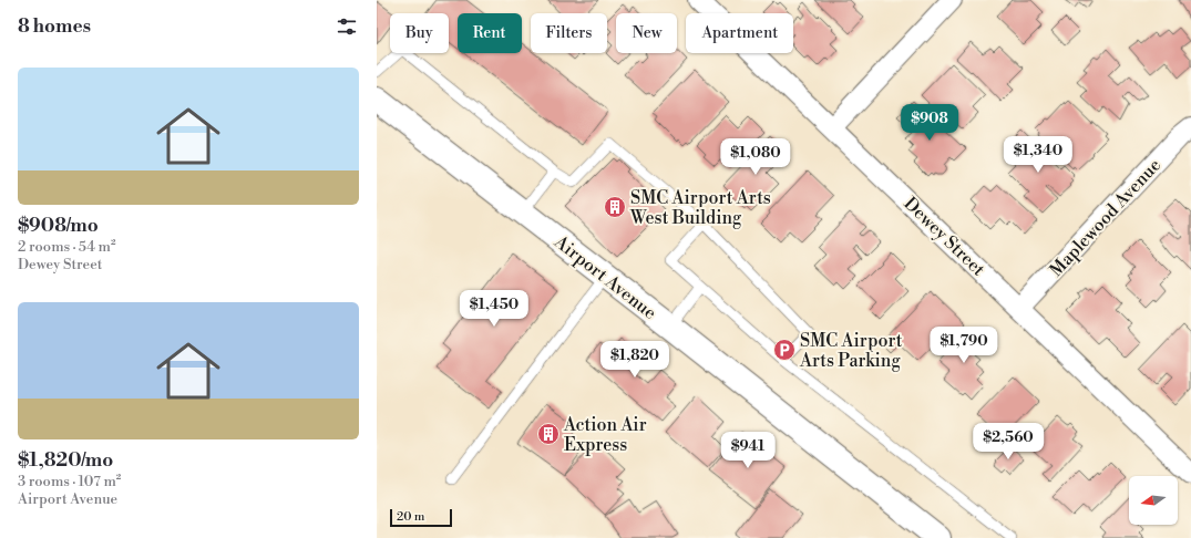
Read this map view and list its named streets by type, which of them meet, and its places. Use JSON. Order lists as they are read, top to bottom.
{
  "streets": {
    "street": ["Maplewood Avenue", "Dewey Street", "Airport Avenue"]
  },
  "crossings": [
    ["Maplewood Avenue", "Dewey Street"]
  ],
  "places": {
    "building": ["SMC Airport Arts West Building", "Action Air Express"],
    "parking": ["SMC Airport Arts Parking"]
  },
  "scale_bar": "20 m",
  "north": "left",
  "page": {
    "heading": "8 homes",
    "chip": [
      "Buy",
      "Rent",
      "Filters",
      "New",
      "Apartment"
    ],
    "list": [
      {
        "name": "$908/mo",
        "note": "2 rooms · 54 m² · Dewey Street"
      },
      {
        "name": "$1,820/mo",
        "note": "3 rooms · 107 m² · Airport Avenue"
      }
    ],
    "price": [
      "$908",
      "$1,340",
      "$1,080",
      "$1,450",
      "$1,790",
      "$1,820",
      "$2,560",
      "$941"
    ],
    "scale": "20 m"
  }
}
